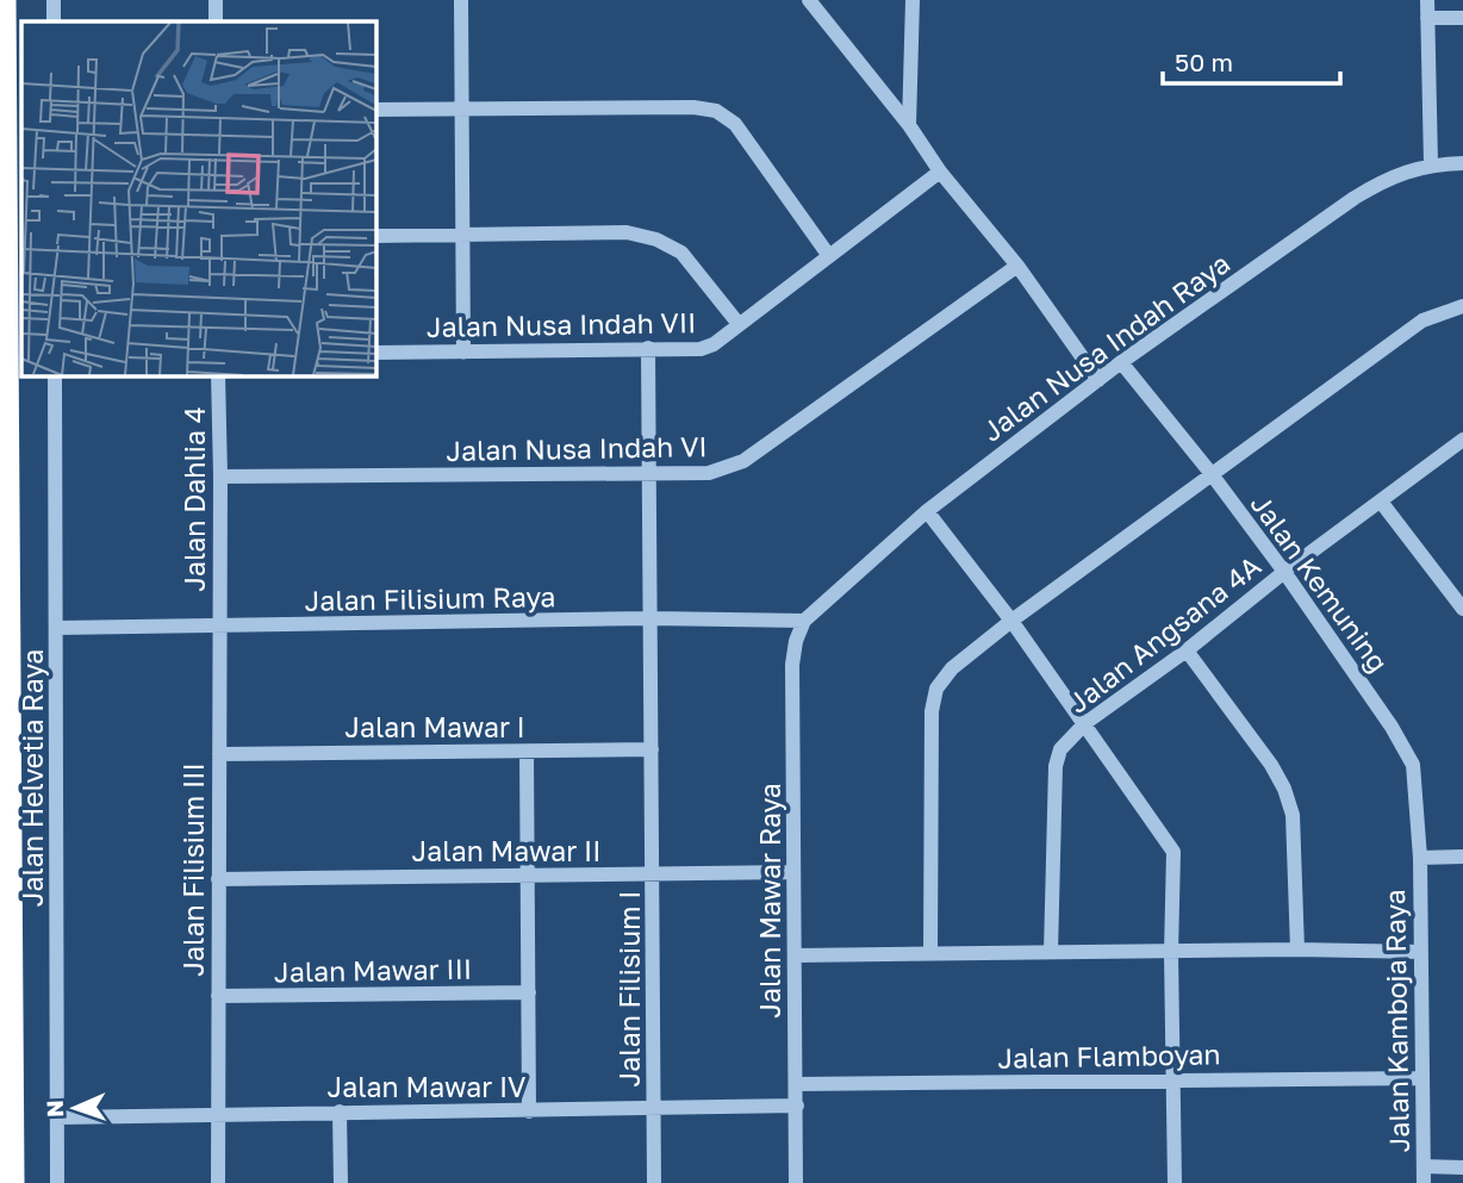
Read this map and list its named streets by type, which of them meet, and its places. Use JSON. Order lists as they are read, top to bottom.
{
  "streets": {
    "street": [
      "Jalan Nusa Indah VII",
      "Jalan Nusa Indah Raya",
      "Jalan Nusa Indah VI",
      "Jalan Dahlia 4",
      "Jalan Kemuning",
      "Jalan Filisium Raya",
      "Jalan Angsana 4A",
      "Jalan Mawar I",
      "Jalan Helvetia Raya",
      "Jalan Mawar II",
      "Jalan Filisium III",
      "Jalan Mawar Raya",
      "Jalan Mawar III",
      "Jalan Filisium I",
      "Jalan Kamboja Raya",
      "Jalan Flamboyan",
      "Jalan Mawar IV"
    ]
  },
  "crossings": [
    ["Jalan Nusa Indah VII", "Jalan Filisium I"],
    ["Jalan Nusa Indah Raya", "Jalan Kemuning"],
    ["Jalan Nusa Indah Raya", "Jalan Filisium Raya"],
    ["Jalan Nusa Indah Raya", "Jalan Mawar Raya"],
    ["Jalan Nusa Indah VI", "Jalan Dahlia 4"],
    ["Jalan Nusa Indah VI", "Jalan Filisium I"],
    ["Jalan Dahlia 4", "Jalan Filisium Raya"],
    ["Jalan Dahlia 4", "Jalan Filisium III"],
    ["Jalan Kemuning", "Jalan Angsana 4A"],
    ["Jalan Kemuning", "Jalan Kamboja Raya"],
    ["Jalan Filisium Raya", "Jalan Helvetia Raya"],
    ["Jalan Filisium Raya", "Jalan Filisium III"],
    ["Jalan Filisium Raya", "Jalan Mawar Raya"],
    ["Jalan Filisium Raya", "Jalan Filisium I"],
    ["Jalan Mawar I", "Jalan Filisium III"],
    ["Jalan Mawar I", "Jalan Filisium I"],
    ["Jalan Helvetia Raya", "Jalan Mawar IV"],
    ["Jalan Mawar II", "Jalan Filisium III"],
    ["Jalan Mawar II", "Jalan Mawar Raya"],
    ["Jalan Mawar II", "Jalan Filisium I"],
    ["Jalan Filisium III", "Jalan Mawar III"],
    ["Jalan Filisium III", "Jalan Mawar IV"],
    ["Jalan Mawar Raya", "Jalan Flamboyan"],
    ["Jalan Mawar Raya", "Jalan Mawar IV"],
    ["Jalan Filisium I", "Jalan Mawar IV"],
    ["Jalan Kamboja Raya", "Jalan Flamboyan"]
  ],
  "scale_bar": "50 m",
  "north": "left"
}
